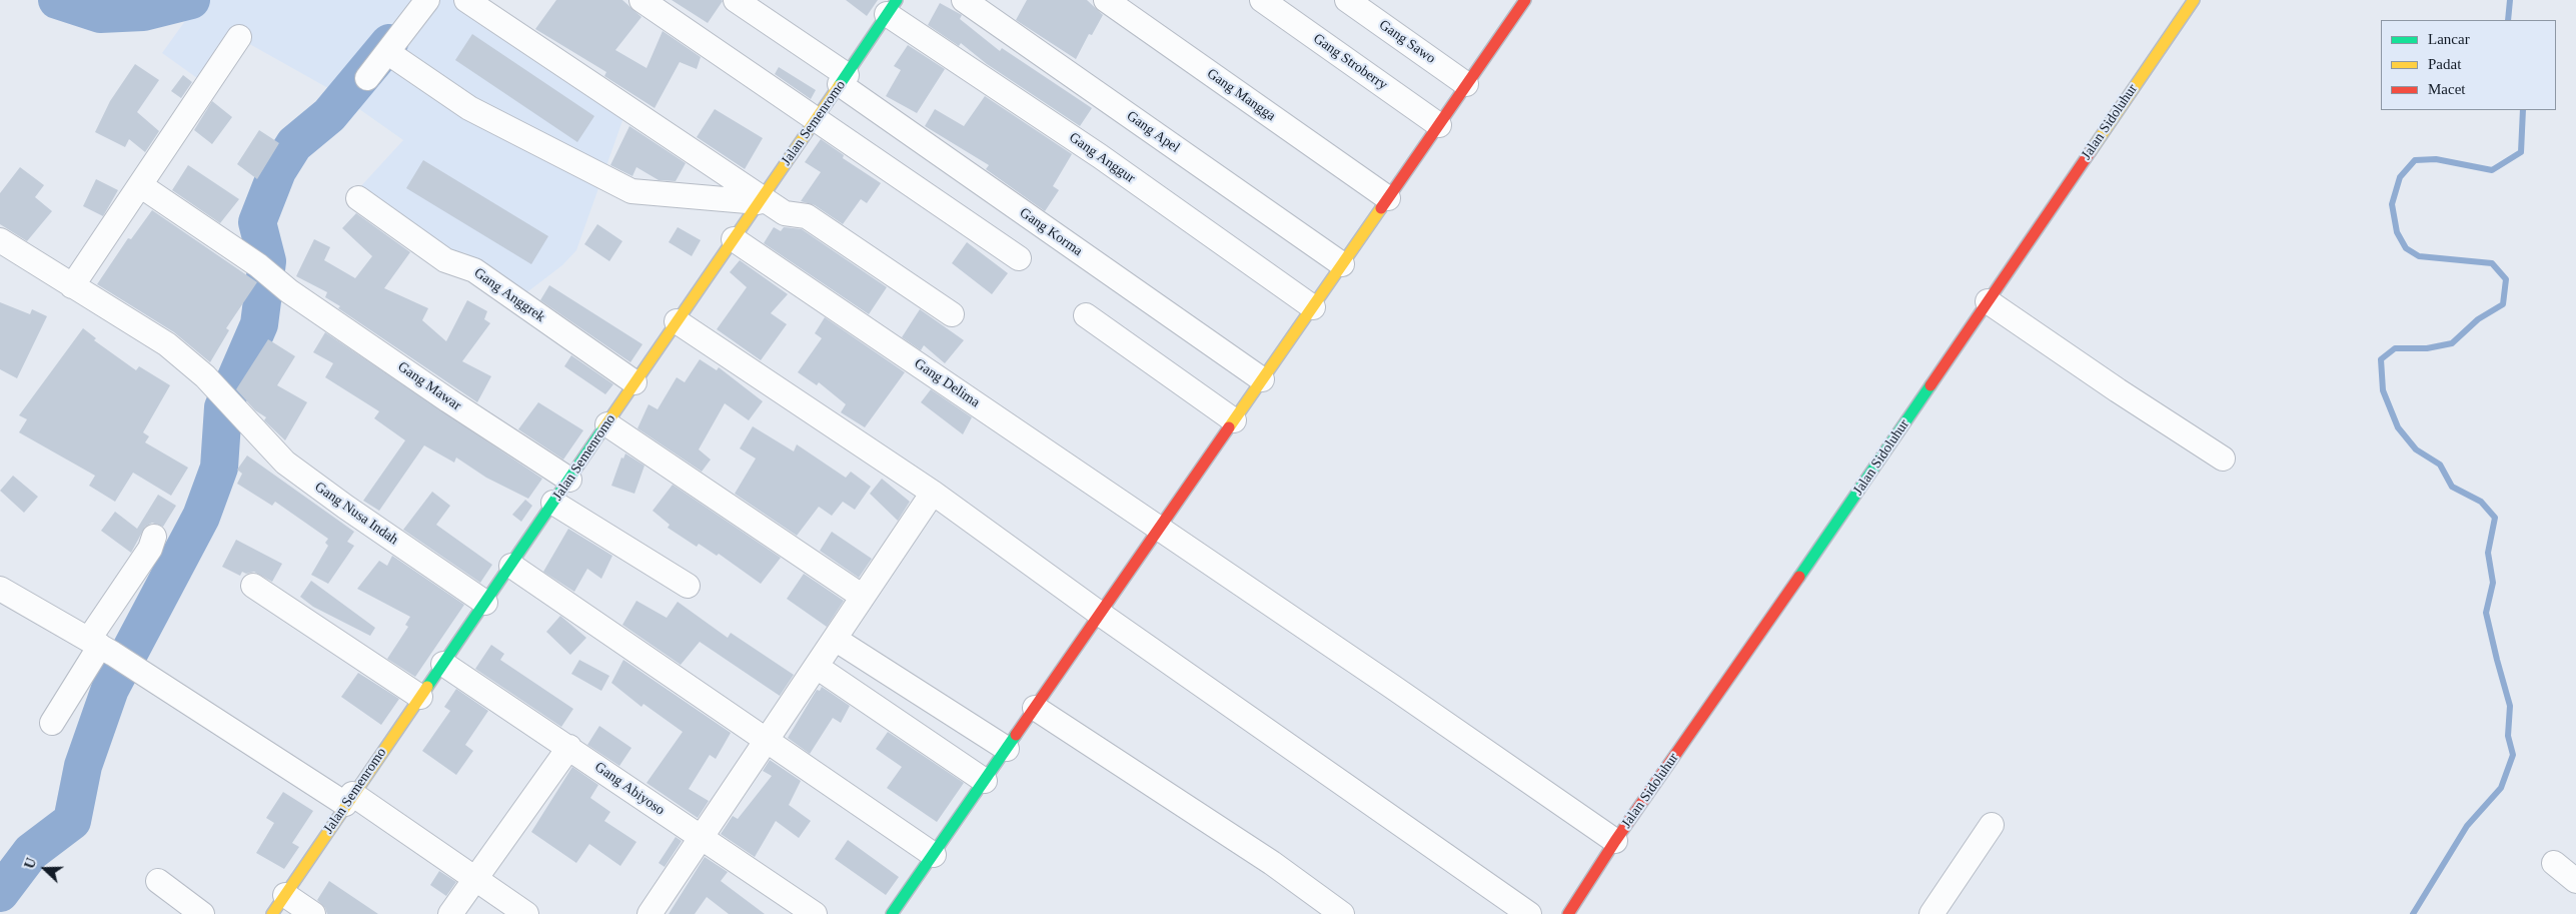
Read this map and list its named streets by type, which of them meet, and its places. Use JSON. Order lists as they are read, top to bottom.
{
  "streets": {
    "street": [
      "Gang Sawo",
      "Gang Stroberry",
      "Gang Mangga",
      "Jalan Sidoluhur",
      "Jalan Semenromo",
      "Gang Apel",
      "Gang Anggur",
      "Gang Korma",
      "Gang Anggrek",
      "Gang Delima",
      "Gang Mawar",
      "Gang Nusa Indah",
      "Gang Abiyoso"
    ]
  },
  "crossings": [
    ["Jalan Sidoluhur", "Gang Delima"],
    ["Jalan Semenromo", "Gang Anggur"],
    ["Jalan Semenromo", "Gang Korma"],
    ["Jalan Semenromo", "Gang Anggrek"],
    ["Jalan Semenromo", "Gang Delima"],
    ["Jalan Semenromo", "Gang Mawar"],
    ["Jalan Semenromo", "Gang Nusa Indah"],
    ["Jalan Semenromo", "Gang Abiyoso"]
  ],
  "legend": ["Lancar", "Padat", "Macet"],
  "north": "left"
}
